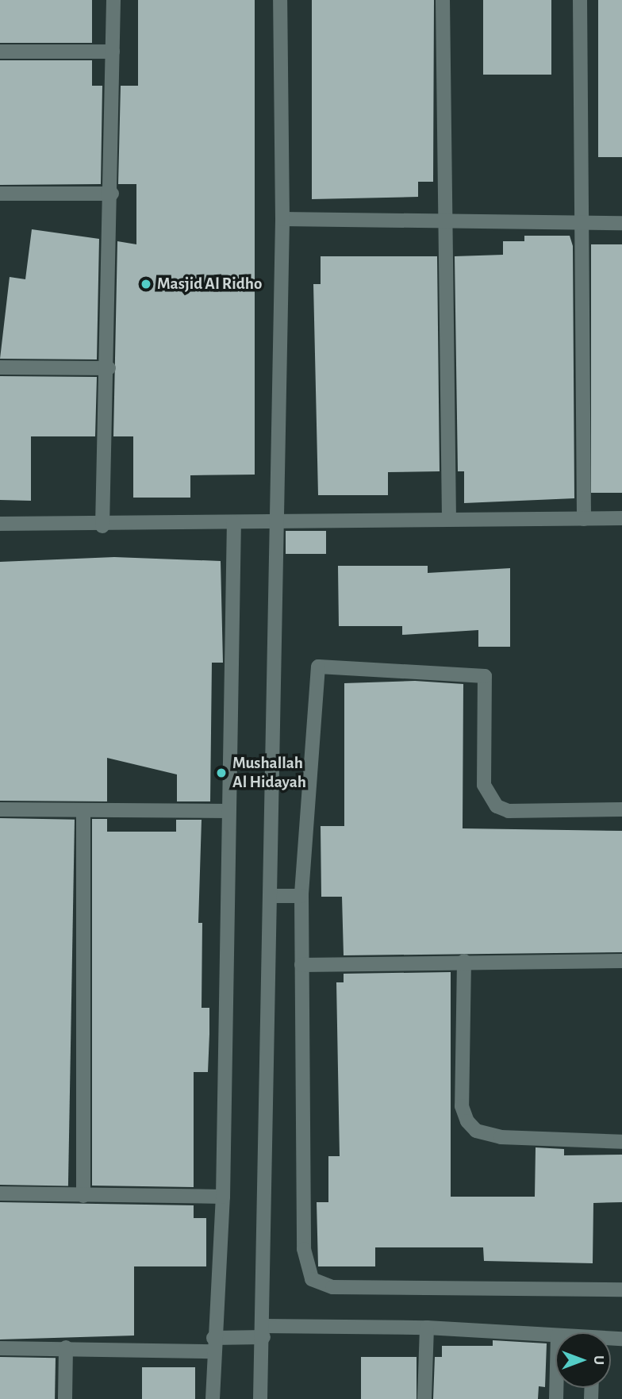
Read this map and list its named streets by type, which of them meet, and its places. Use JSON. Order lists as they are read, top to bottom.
{
  "places": ["Masjid Al Ridho", "Mushallah Al Hidayah"],
  "north": "right"
}
